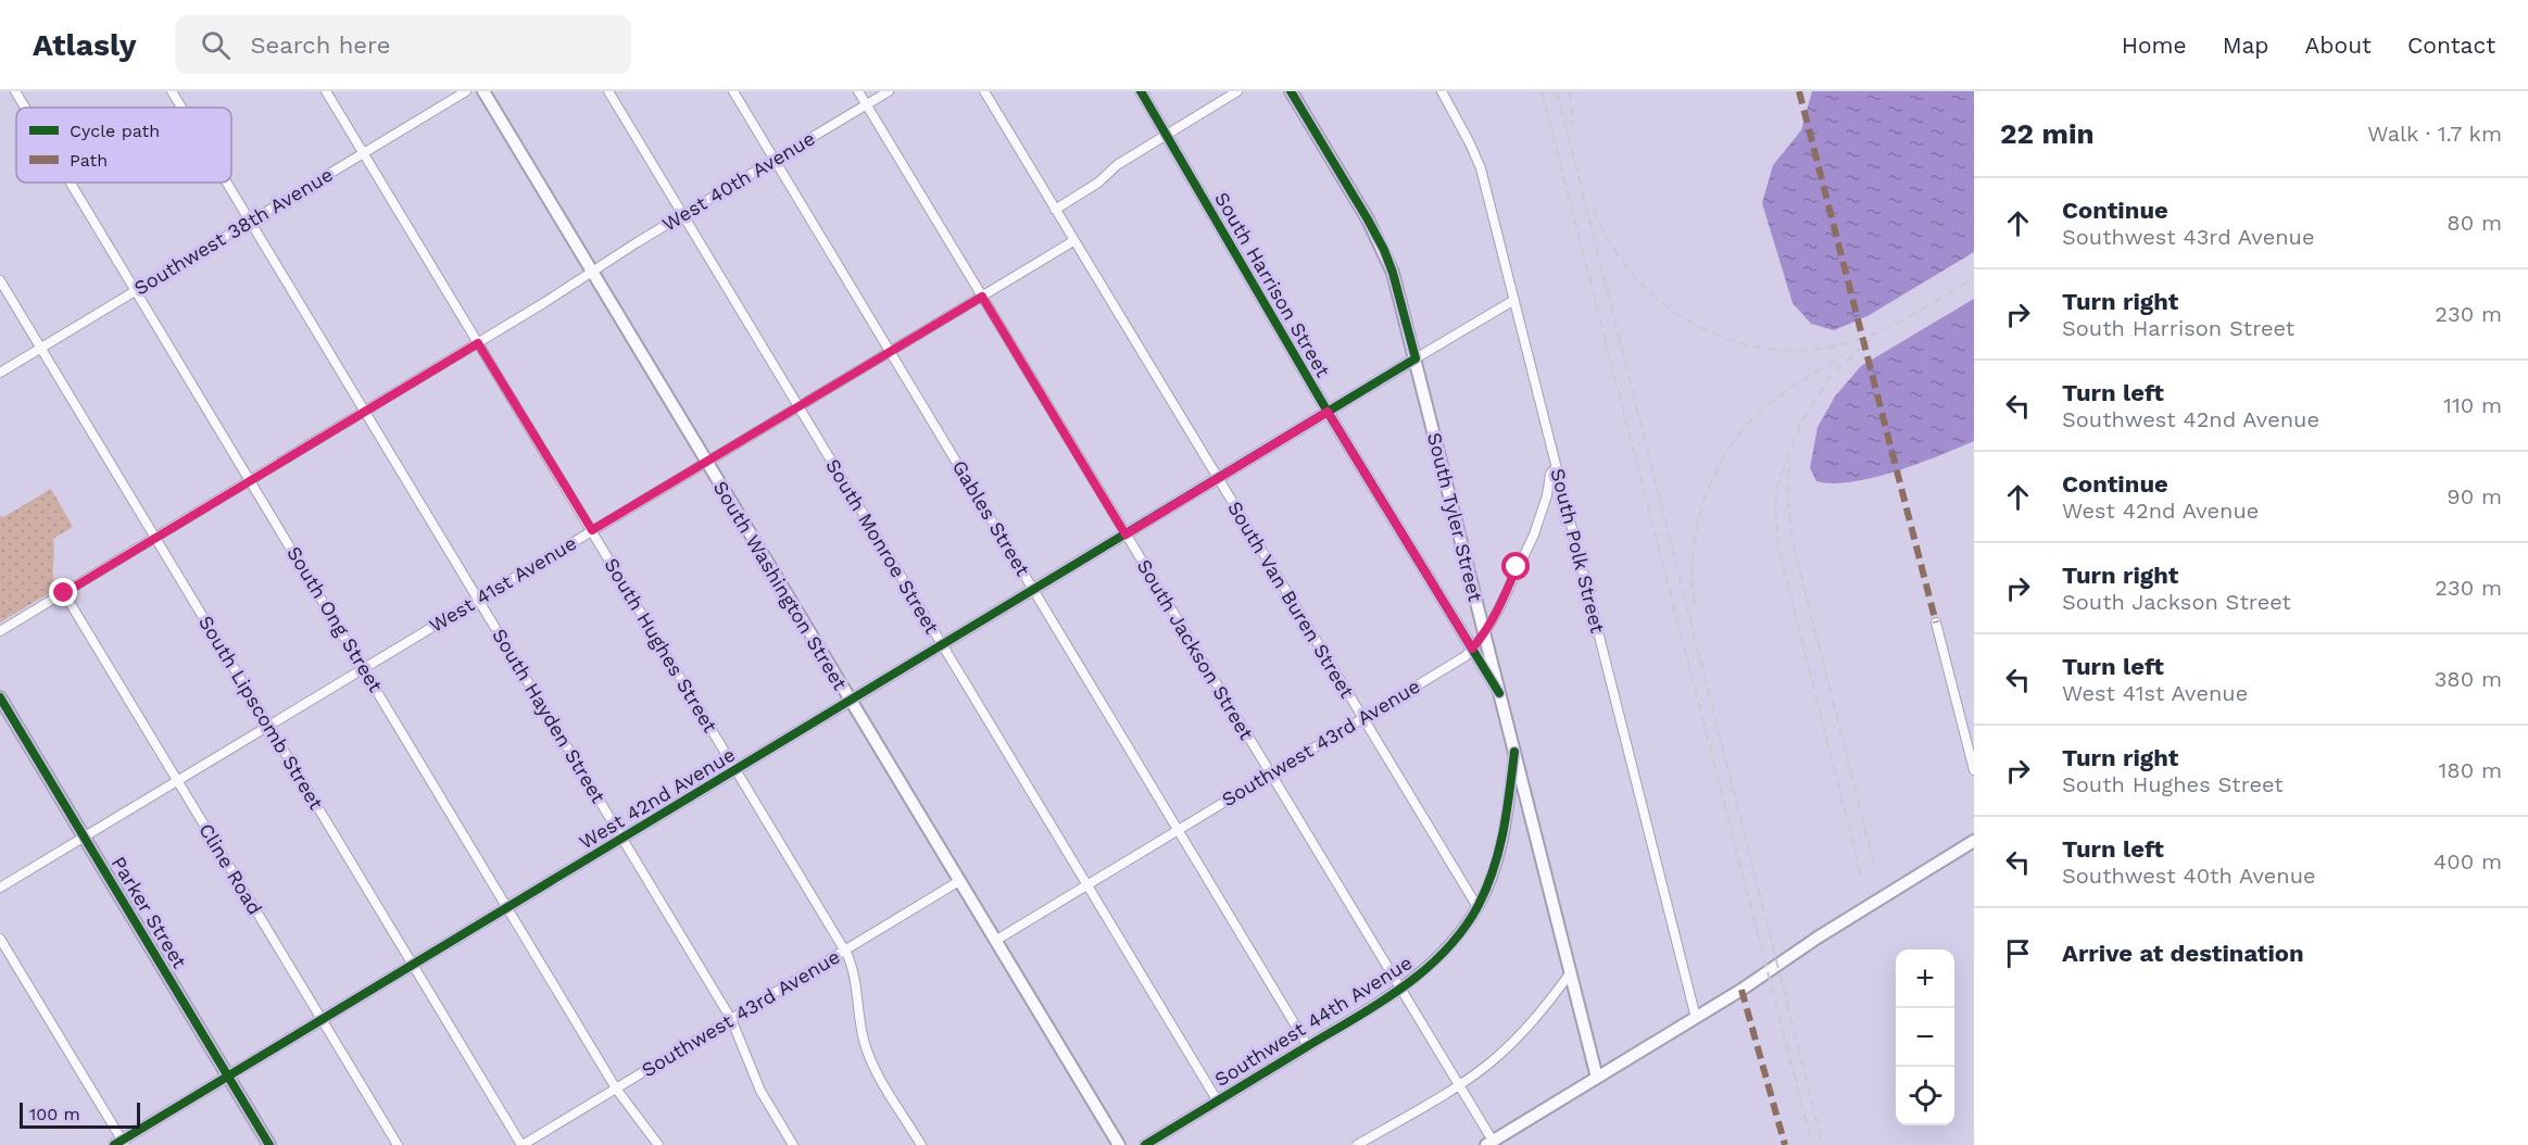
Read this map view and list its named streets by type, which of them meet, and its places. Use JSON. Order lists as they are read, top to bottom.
{
  "streets": {
    "main road": ["South Tyler Street", "South Washington Street", "Parker Street"],
    "street": [
      "West 40th Avenue",
      "Southwest 38th Avenue",
      "South Harrison Street",
      "Gables Street",
      "South Monroe Street",
      "South Polk Street",
      "West 41st Avenue",
      "South Van Buren Street",
      "South Ong Street",
      "South Hughes Street",
      "South Jackson Street",
      "South Lipscomb Street",
      "South Hayden Street",
      "Southwest 43rd Avenue",
      "West 42nd Avenue",
      "Cline Road",
      "Southwest 44th Avenue"
    ]
  },
  "crossings": [
    ["West 40th Avenue", "Gables Street"],
    ["West 40th Avenue", "South Monroe Street"],
    ["West 40th Avenue", "South Washington Street"],
    ["West 40th Avenue", "South Ong Street"],
    ["West 40th Avenue", "South Hughes Street"],
    ["West 40th Avenue", "South Jackson Street"],
    ["West 40th Avenue", "South Lipscomb Street"],
    ["West 40th Avenue", "South Hayden Street"],
    ["West 40th Avenue", "Cline Road"],
    ["Southwest 38th Avenue", "South Ong Street"],
    ["Southwest 38th Avenue", "South Hughes Street"],
    ["Southwest 38th Avenue", "South Lipscomb Street"],
    ["Southwest 38th Avenue", "South Hayden Street"],
    ["South Harrison Street", "South Tyler Street"],
    ["South Harrison Street", "Southwest 43rd Avenue"],
    ["South Harrison Street", "West 42nd Avenue"],
    ["South Tyler Street", "Southwest 43rd Avenue"],
    ["South Tyler Street", "West 42nd Avenue"],
    ["South Tyler Street", "Southwest 44th Avenue"],
    ["Gables Street", "West 41st Avenue"],
    ["Gables Street", "Southwest 43rd Avenue"],
    ["Gables Street", "West 42nd Avenue"],
    ["Gables Street", "Southwest 44th Avenue"],
    ["South Monroe Street", "West 41st Avenue"],
    ["South Monroe Street", "Southwest 43rd Avenue"],
    ["South Monroe Street", "West 42nd Avenue"],
    ["South Monroe Street", "Southwest 44th Avenue"],
    ["South Polk Street", "Southwest 43rd Avenue"],
    ["West 41st Avenue", "South Washington Street"],
    ["West 41st Avenue", "South Van Buren Street"],
    ["West 41st Avenue", "South Ong Street"],
    ["West 41st Avenue", "South Hughes Street"],
    ["West 41st Avenue", "South Jackson Street"],
    ["West 41st Avenue", "South Lipscomb Street"],
    ["West 41st Avenue", "South Hayden Street"],
    ["West 41st Avenue", "Cline Road"],
    ["West 41st Avenue", "Parker Street"],
    ["South Washington Street", "Southwest 43rd Avenue"],
    ["South Washington Street", "West 42nd Avenue"],
    ["South Van Buren Street", "Southwest 43rd Avenue"],
    ["South Van Buren Street", "West 42nd Avenue"],
    ["South Van Buren Street", "Southwest 44th Avenue"],
    ["South Ong Street", "Southwest 43rd Avenue"],
    ["South Ong Street", "West 42nd Avenue"],
    ["South Hughes Street", "Southwest 43rd Avenue"],
    ["South Hughes Street", "West 42nd Avenue"],
    ["South Jackson Street", "Southwest 43rd Avenue"],
    ["South Jackson Street", "West 42nd Avenue"],
    ["South Jackson Street", "Southwest 44th Avenue"],
    ["South Lipscomb Street", "Southwest 43rd Avenue"],
    ["South Lipscomb Street", "West 42nd Avenue"],
    ["South Hayden Street", "Southwest 43rd Avenue"],
    ["South Hayden Street", "West 42nd Avenue"],
    ["West 42nd Avenue", "Cline Road"],
    ["West 42nd Avenue", "Parker Street"]
  ],
  "legend": ["Cycle path", "Path"],
  "scale_bar": "100 m",
  "page": {
    "header": "Atlasly",
    "search": "Search here",
    "nav": [
      "Home",
      "Map",
      "About",
      "Contact"
    ],
    "heading": ["22 min", "Walk · 1.7 km"],
    "list": [
      ["Continue", "Southwest 43rd Avenue", "80 m"],
      ["Turn right", "South Harrison Street", "230 m"],
      ["Turn left", "Southwest 42nd Avenue", "110 m"],
      ["Continue", "West 42nd Avenue", "90 m"],
      ["Turn right", "South Jackson Street", "230 m"],
      ["Turn left", "West 41st Avenue", "380 m"],
      ["Turn right", "South Hughes Street", "180 m"],
      ["Turn left", "Southwest 40th Avenue", "400 m"],
      "Arrive at destination"
    ],
    "map_buttons": ["+", "−"],
    "scale": "100 m"
  }
}
